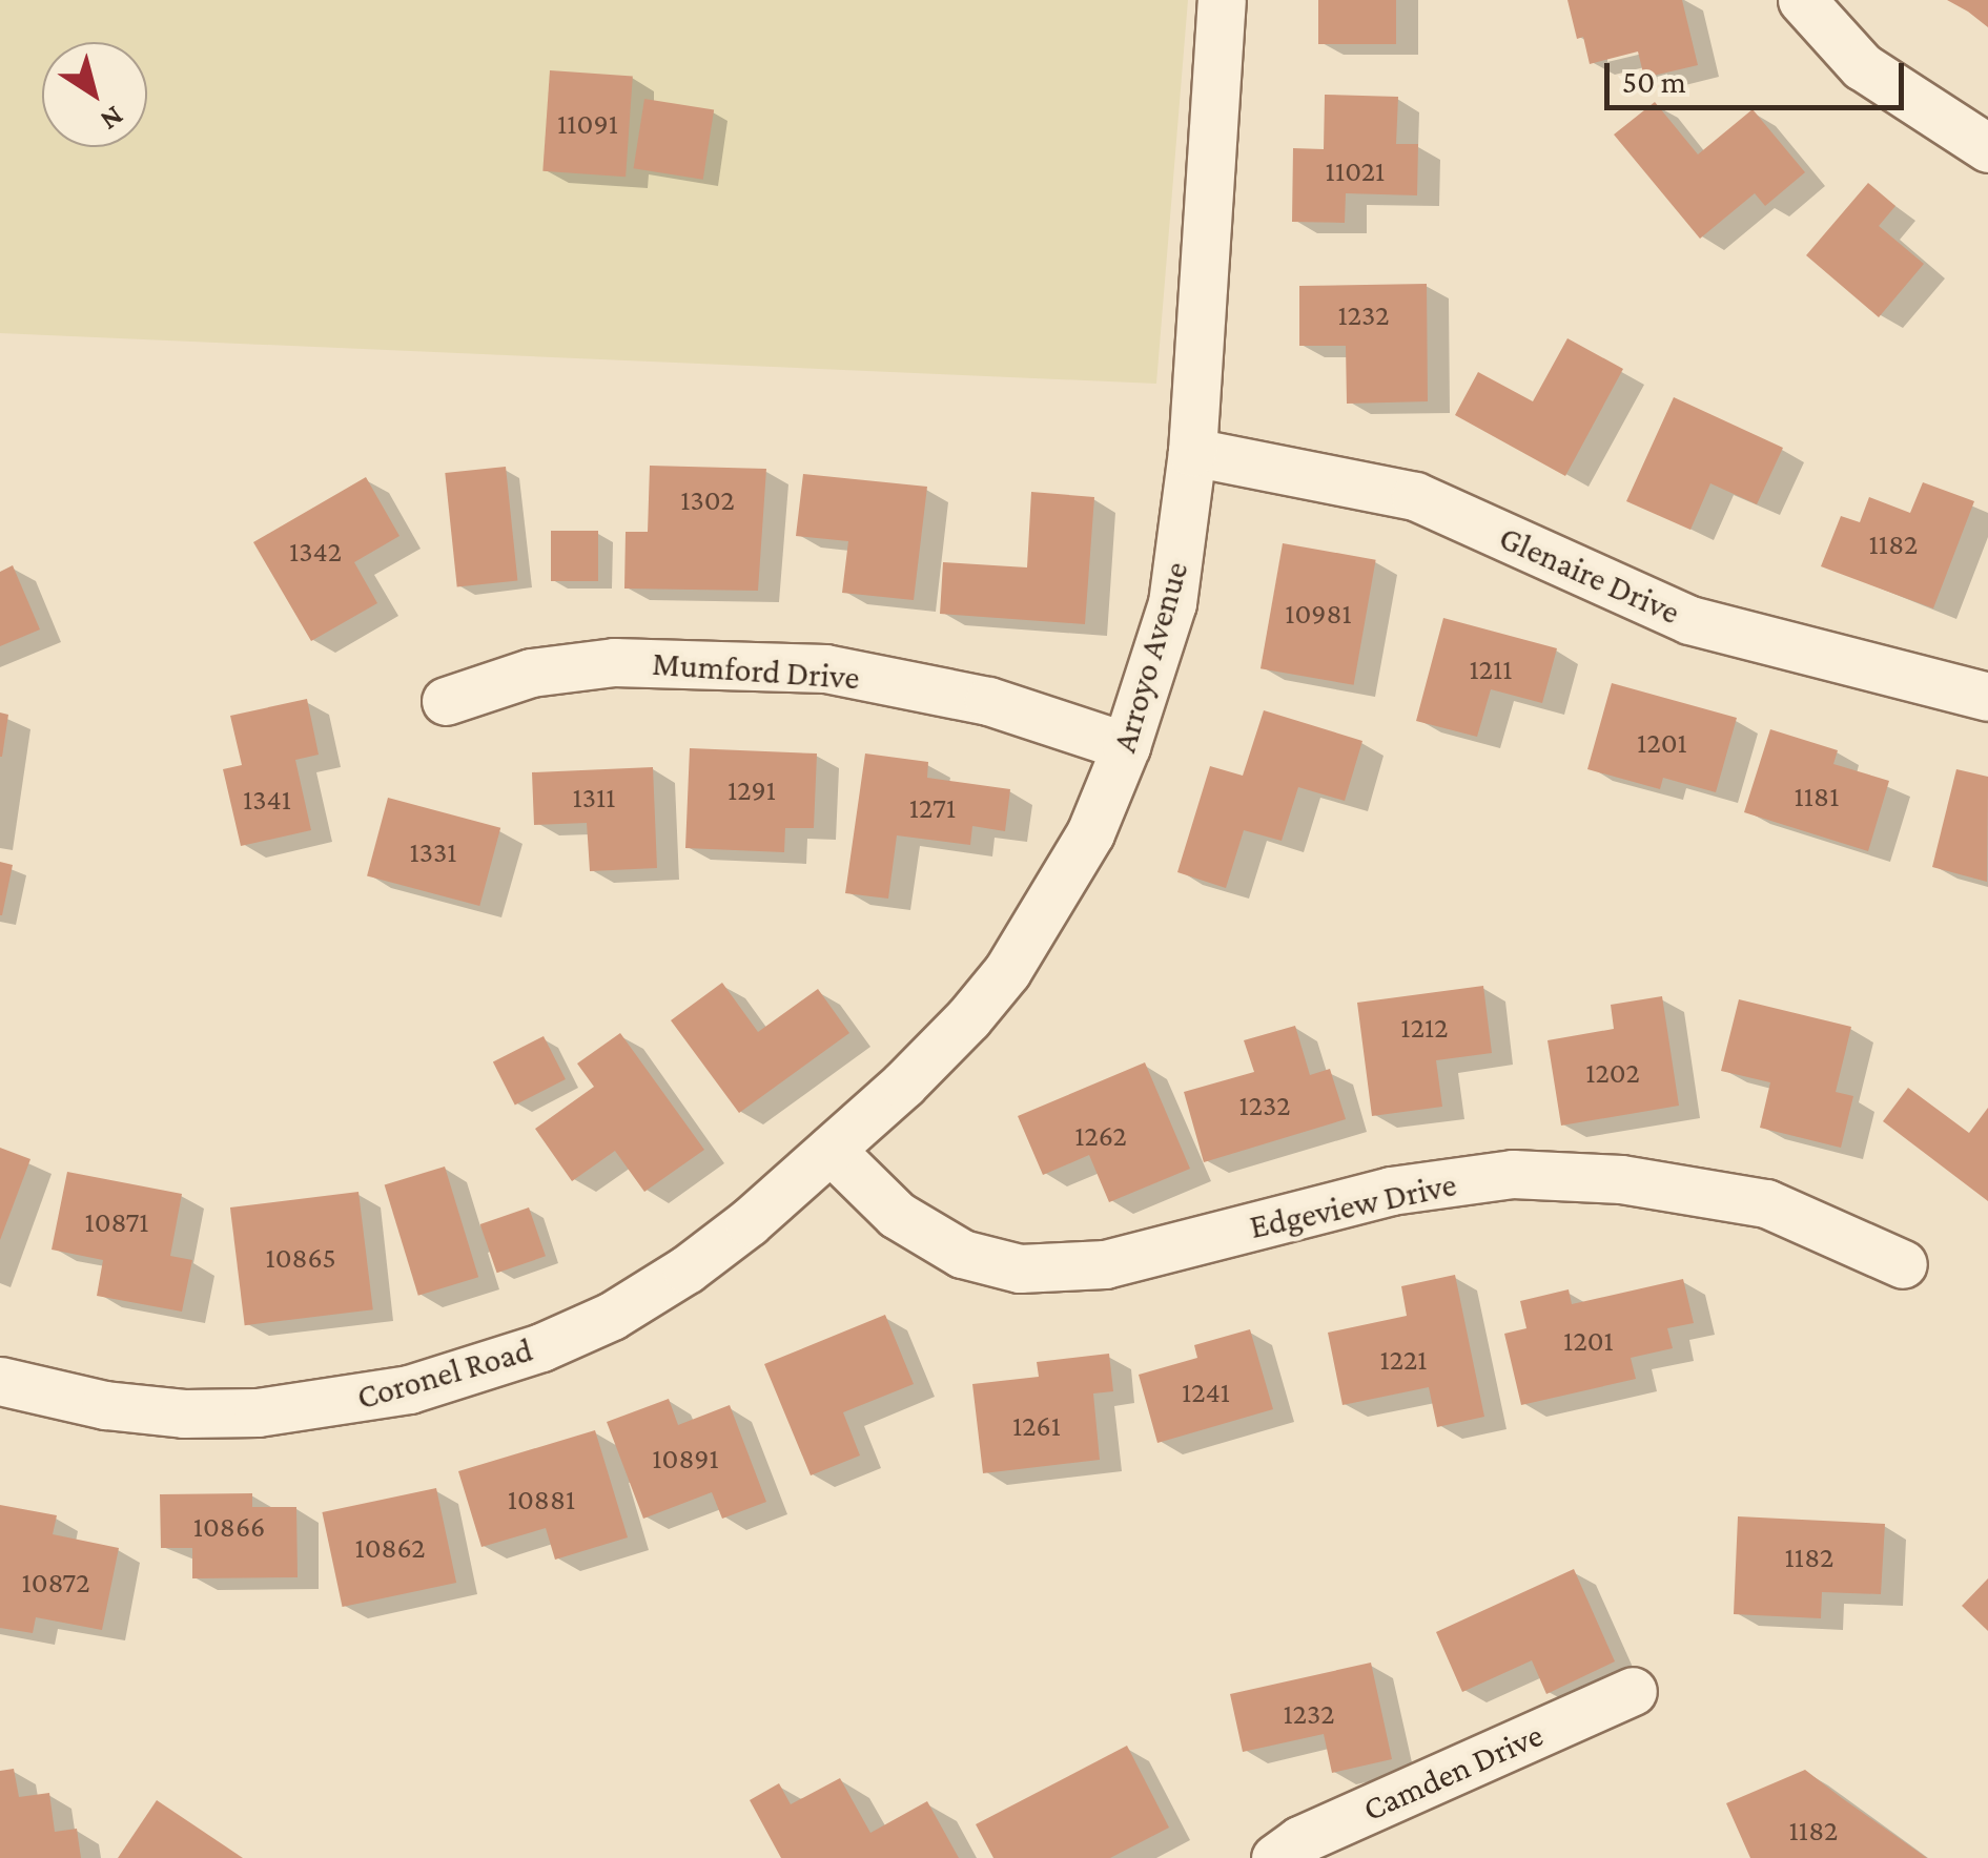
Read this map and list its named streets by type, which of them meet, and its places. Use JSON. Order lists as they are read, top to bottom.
{
  "streets": {
    "street": [
      "Glenaire Drive",
      "Arroyo Avenue",
      "Mumford Drive",
      "Edgeview Drive",
      "Coronel Road",
      "Camden Drive"
    ]
  },
  "crossings": [
    ["Glenaire Drive", "Arroyo Avenue"],
    ["Arroyo Avenue", "Mumford Drive"],
    ["Arroyo Avenue", "Edgeview Drive"],
    ["Arroyo Avenue", "Coronel Road"],
    ["Edgeview Drive", "Coronel Road"]
  ],
  "house_numbers": [
    "11091",
    "11021",
    "1232",
    "1302",
    "1182",
    "1342",
    "10981",
    "1211",
    "1201",
    "1291",
    "1181",
    "1311",
    "1341",
    "1271",
    "1331",
    "1212",
    "1202",
    "1232",
    "1262",
    "10871",
    "10865",
    "1201",
    "1221",
    "1241",
    "1261",
    "10891",
    "10881",
    "10866",
    "10862",
    "1182",
    "10872",
    "1232",
    "1182"
  ],
  "scale_bar": "50 m",
  "north": "bottom right"
}
